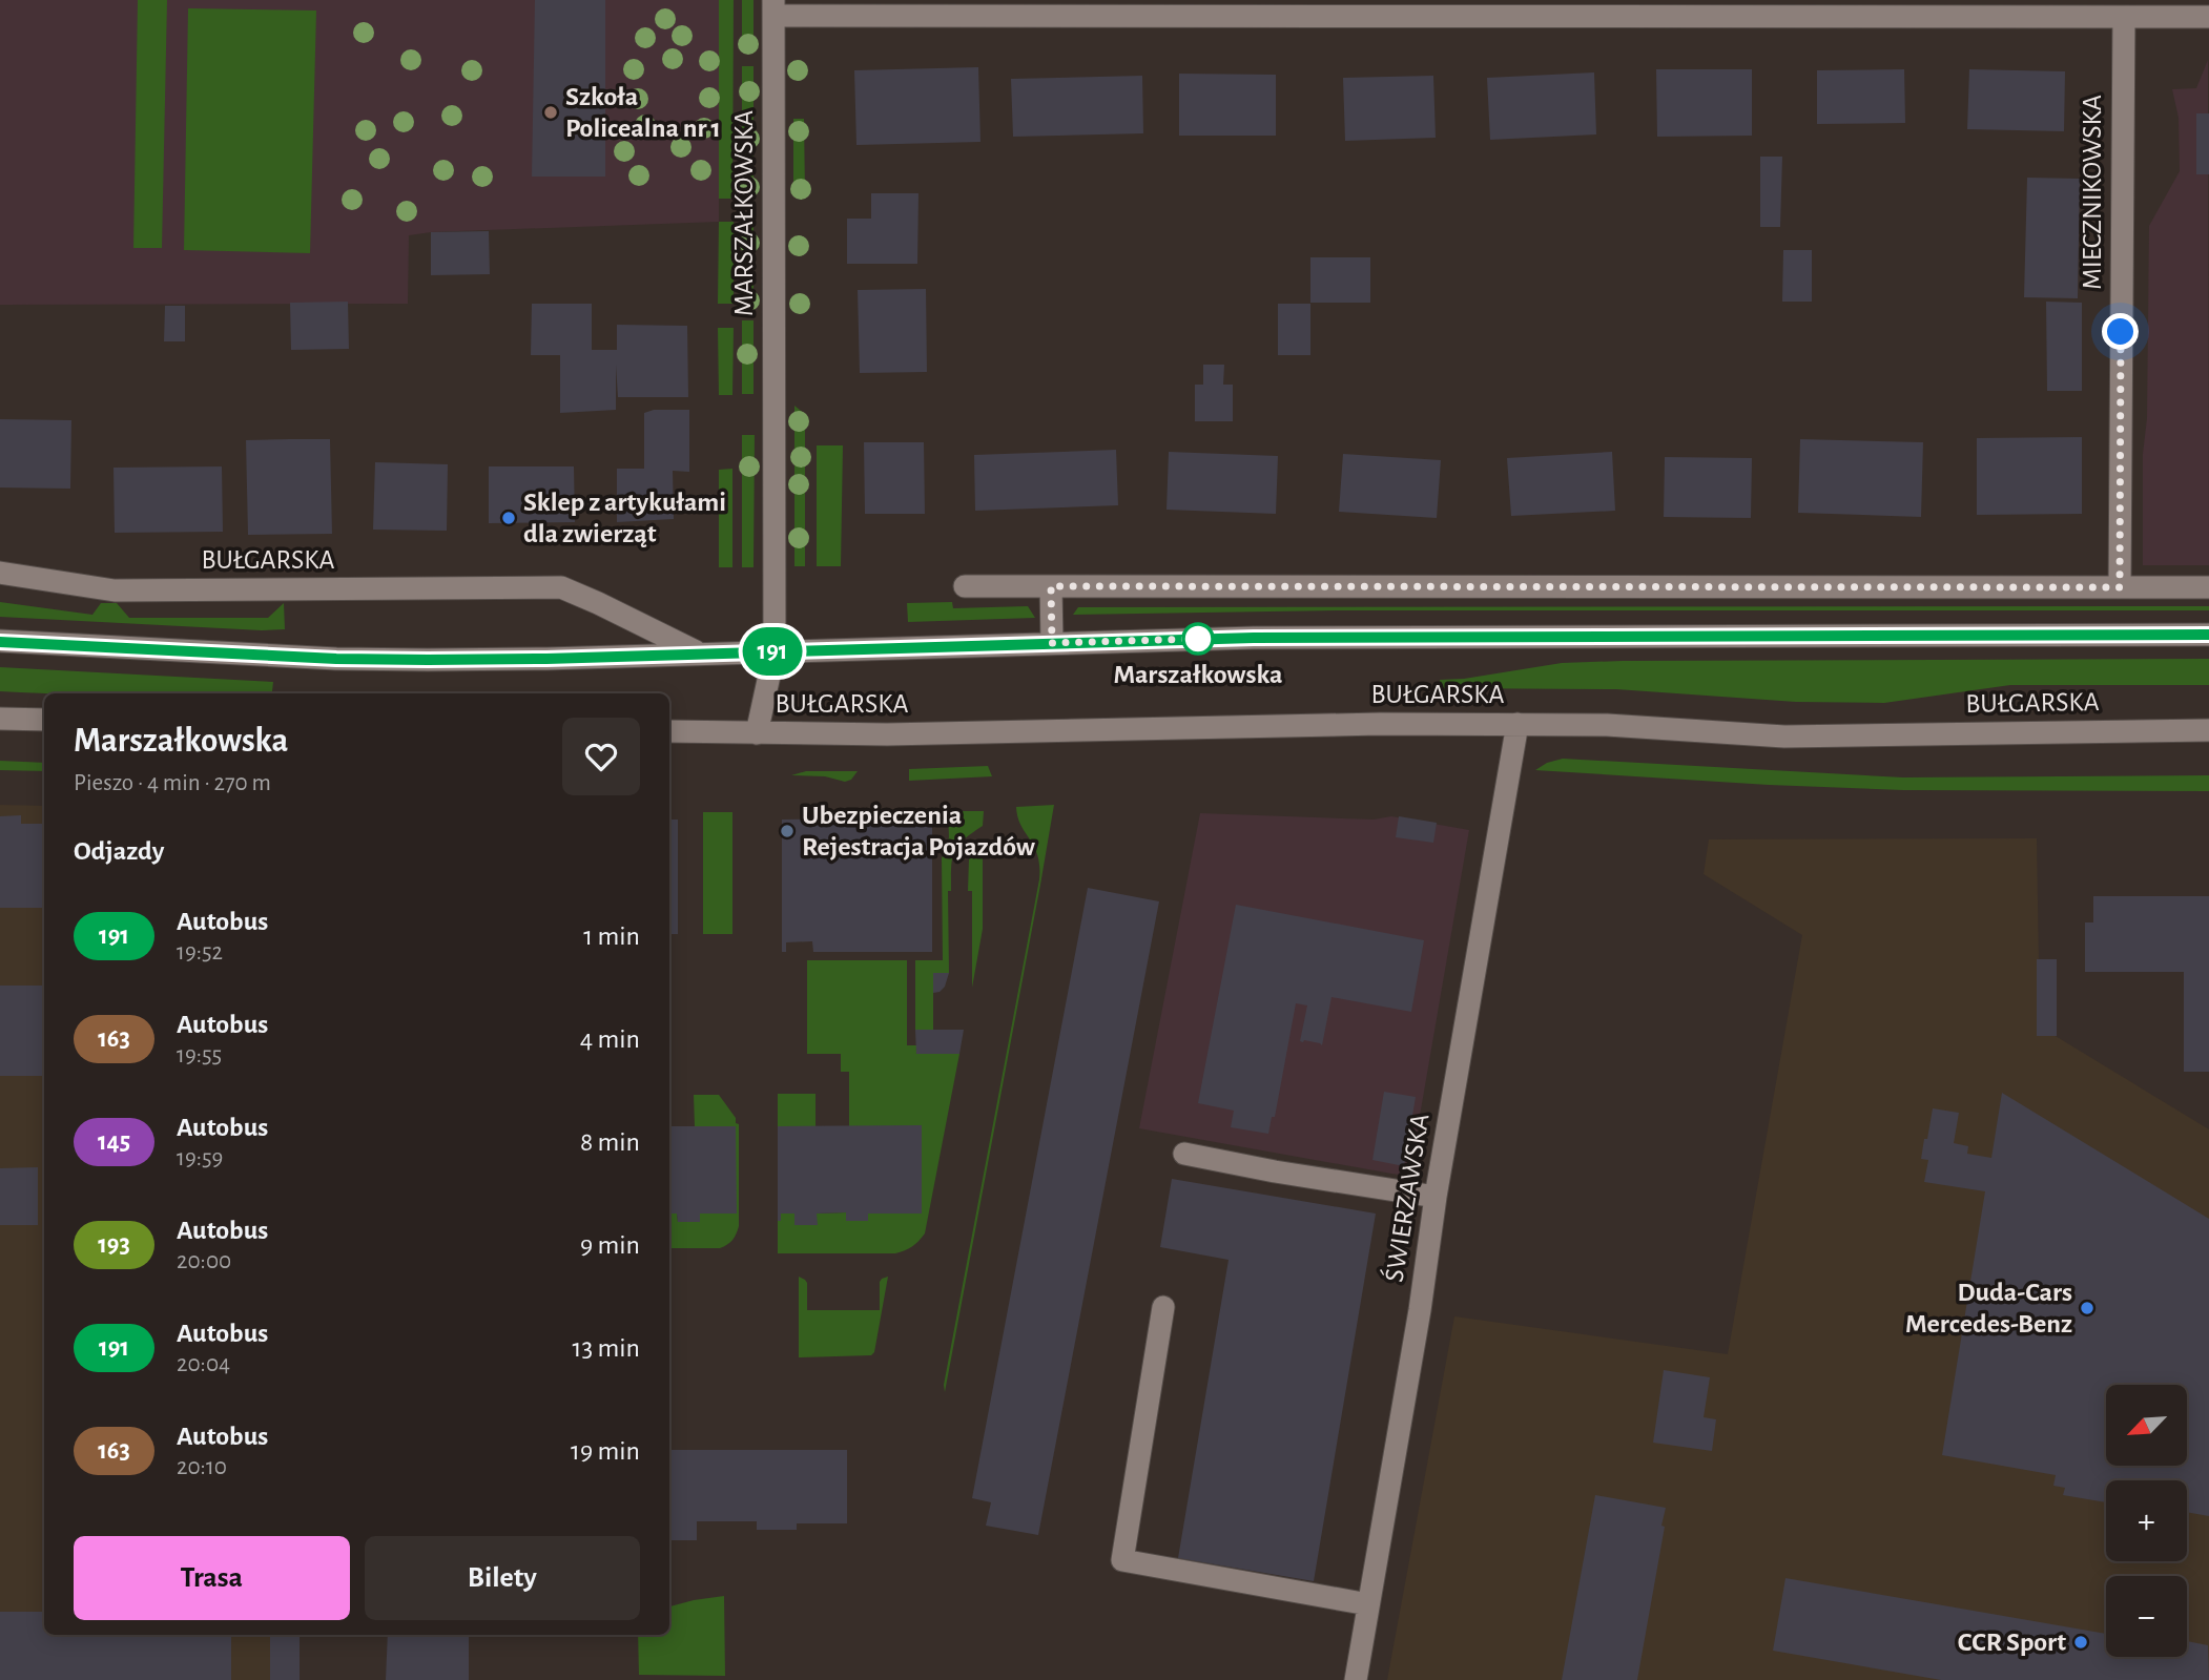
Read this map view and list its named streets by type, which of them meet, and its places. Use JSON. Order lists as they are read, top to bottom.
{
  "streets": {
    "street": [
      "MIECZNIKOWSKA",
      "MARSZAŁKOWSKA",
      "BUŁGARSKA",
      "ŚWIERZAWSKA"
    ]
  },
  "crossings": [
    ["MARSZAŁKOWSKA", "BUŁGARSKA"],
    ["BUŁGARSKA", "ŚWIERZAWSKA"]
  ],
  "places": [
    "Szkoła Policealna nr 1",
    "Sklep z artykułami dla zwierząt",
    "Marszałkowska",
    "Ubezpieczenia Rejestracja Pojazdów",
    "Duda-Cars Mercedes-Benz",
    "CCR Sport"
  ],
  "lines": ["bus line 191"],
  "north": "bottom left",
  "page": {
    "on_map": "191",
    "heading": [
      ["Marszałkowska", "Pieszo · 4 min · 270 m"],
      "Odjazdy"
    ],
    "list": [
      {
        "mark": "191",
        "name": "Autobus",
        "note": "19:52",
        "value": "1 min"
      },
      {
        "mark": "163",
        "name": "Autobus",
        "note": "19:55",
        "value": "4 min"
      },
      {
        "mark": "145",
        "name": "Autobus",
        "note": "19:59",
        "value": "8 min"
      },
      {
        "mark": "193",
        "name": "Autobus",
        "note": "20:00",
        "value": "9 min"
      },
      {
        "mark": "191",
        "name": "Autobus",
        "note": "20:04",
        "value": "13 min"
      },
      {
        "mark": "163",
        "name": "Autobus",
        "note": "20:10",
        "value": "19 min"
      }
    ],
    "map_buttons": ["+", "−"],
    "buttons": ["Trasa", "Bilety"]
  }
}
